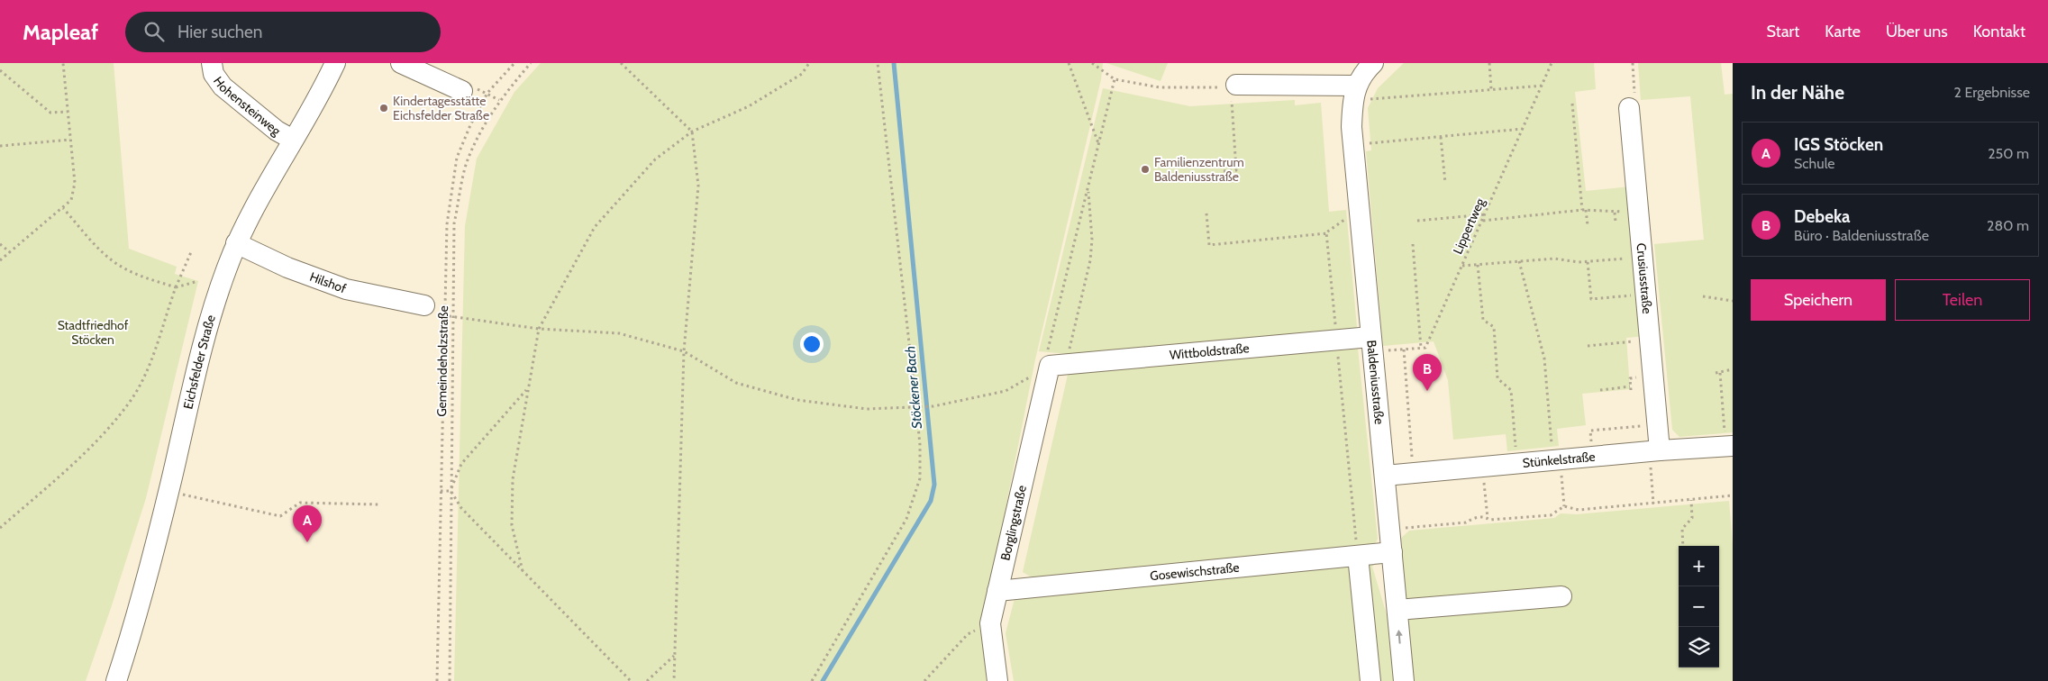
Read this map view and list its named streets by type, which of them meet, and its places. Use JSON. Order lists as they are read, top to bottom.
{
  "streets": {
    "street": [
      "Hohensteinweg",
      "Crusiusstraße",
      "Hilshof",
      "Wittboldstraße",
      "Eichsfelder Straße",
      "Baldeniusstraße",
      "Stünkelstraße",
      "Borglingstraße",
      "Gosewischstraße"
    ],
    "path": ["Lippertweg", "Gemeindeholzstraße"]
  },
  "crossings": [
    ["Hohensteinweg", "Eichsfelder Straße"],
    ["Crusiusstraße", "Stünkelstraße"],
    ["Hilshof", "Eichsfelder Straße"],
    ["Wittboldstraße", "Baldeniusstraße"],
    ["Wittboldstraße", "Borglingstraße"],
    ["Baldeniusstraße", "Stünkelstraße"],
    ["Baldeniusstraße", "Gosewischstraße"],
    ["Borglingstraße", "Gosewischstraße"]
  ],
  "water": ["Stöckener Bach"],
  "parks": ["Stadtfriedhof Stöcken"],
  "places": ["Kindertagesstätte Eichsfelder Straße", "Familienzentrum Baldeniusstraße"],
  "page": {
    "header": "Mapleaf",
    "search": "Hier suchen",
    "nav": [
      "Start",
      "Karte",
      "Über uns",
      "Kontakt"
    ],
    "heading": ["In der Nähe", "2 Ergebnisse"],
    "list": [
      {
        "mark": "A",
        "name": "IGS Stöcken",
        "note": "Schule",
        "value": "250 m"
      },
      {
        "mark": "B",
        "name": "Debeka",
        "note": "Büro · Baldeniusstraße",
        "value": "280 m"
      }
    ],
    "buttons": ["Speichern", "Teilen"],
    "pins": ["B", "A"],
    "map_buttons": ["+", "−"]
  }
}
